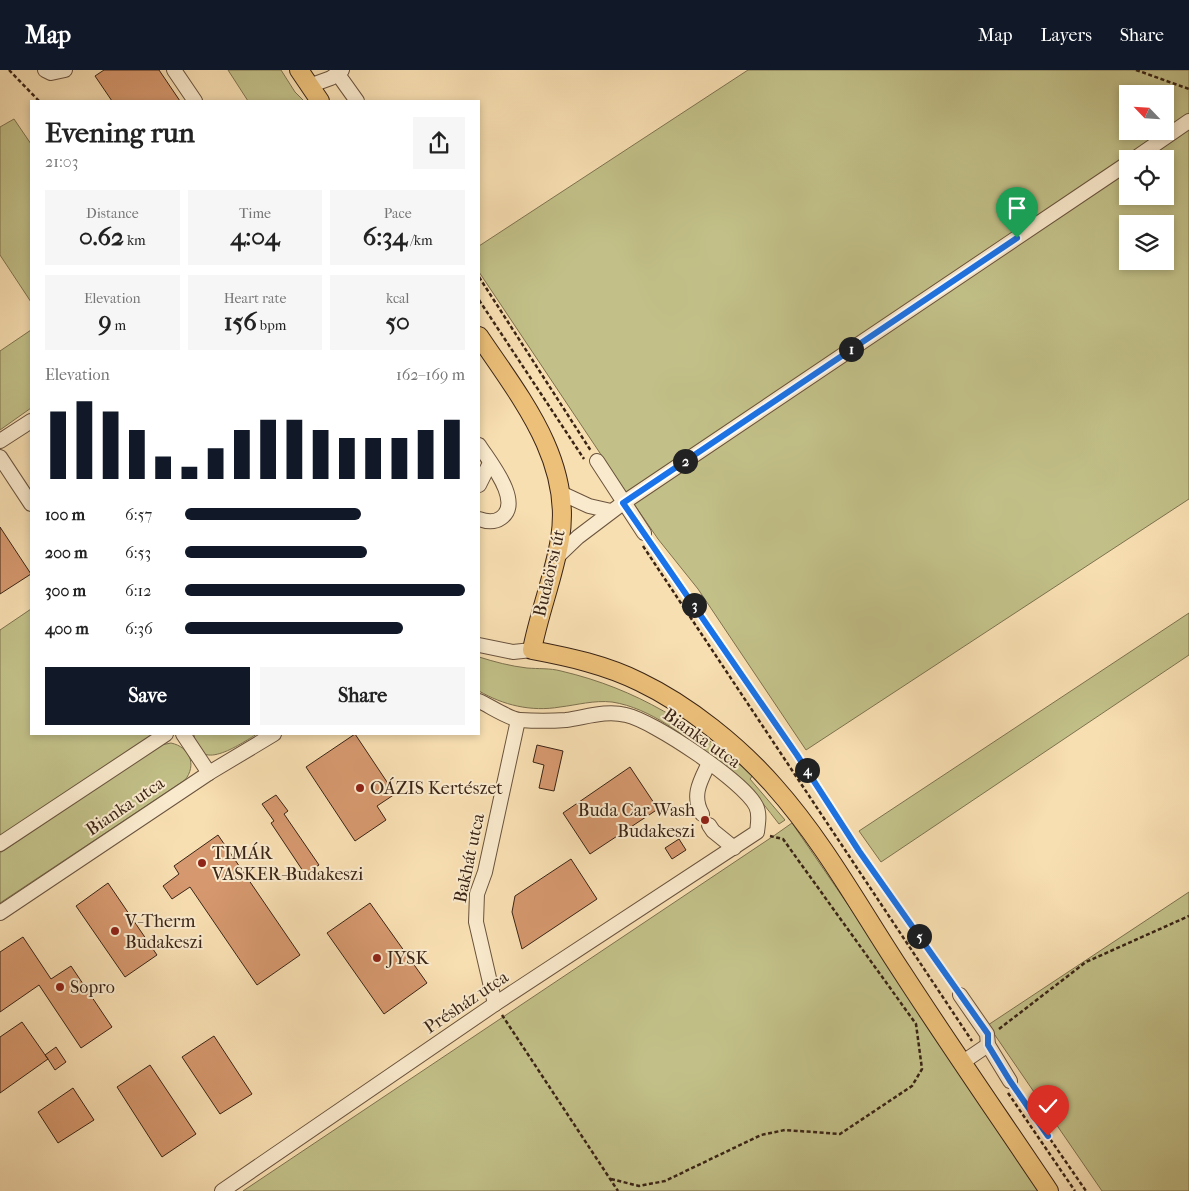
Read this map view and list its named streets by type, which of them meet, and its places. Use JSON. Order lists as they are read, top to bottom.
{
  "streets": {
    "main road": ["Budaörsi út"],
    "street": ["Bianka utca", "Bakhát utca", "Présház utca"]
  },
  "crossings": [
    ["Bianka utca", "Bakhát utca"],
    ["Bakhát utca", "Présház utca"]
  ],
  "places": [
    "OÁZIS Kertészet",
    "Buda Car Wash Budakeszi",
    "TIMÁR VASKER-Budakeszi",
    "V-Therm Budakeszi",
    "JYSK",
    "Sopro"
  ],
  "north": "top left",
  "page": {
    "header": "Map",
    "nav": ["Map", "Layers", "Share"],
    "heading": ["Evening run", "21:03"],
    "stats": [
      ["Distance", "0.62 km"],
      ["Time", "4:04"],
      ["Pace", "6:34 /km"],
      ["Elevation", "9 m"],
      ["Heart rate", "156 bpm"],
      ["kcal", "50"]
    ],
    "pins": [
      "1",
      "2",
      "3",
      "4",
      "5"
    ],
    "chart": ["Elevation", "162–169 m"],
    "list": [
      {
        "name": "100 m",
        "note": "6:57"
      },
      {
        "name": "200 m",
        "note": "6:53"
      },
      {
        "name": "300 m",
        "note": "6:12"
      },
      {
        "name": "400 m",
        "note": "6:36"
      }
    ],
    "buttons": ["Save", "Share"]
  }
}
